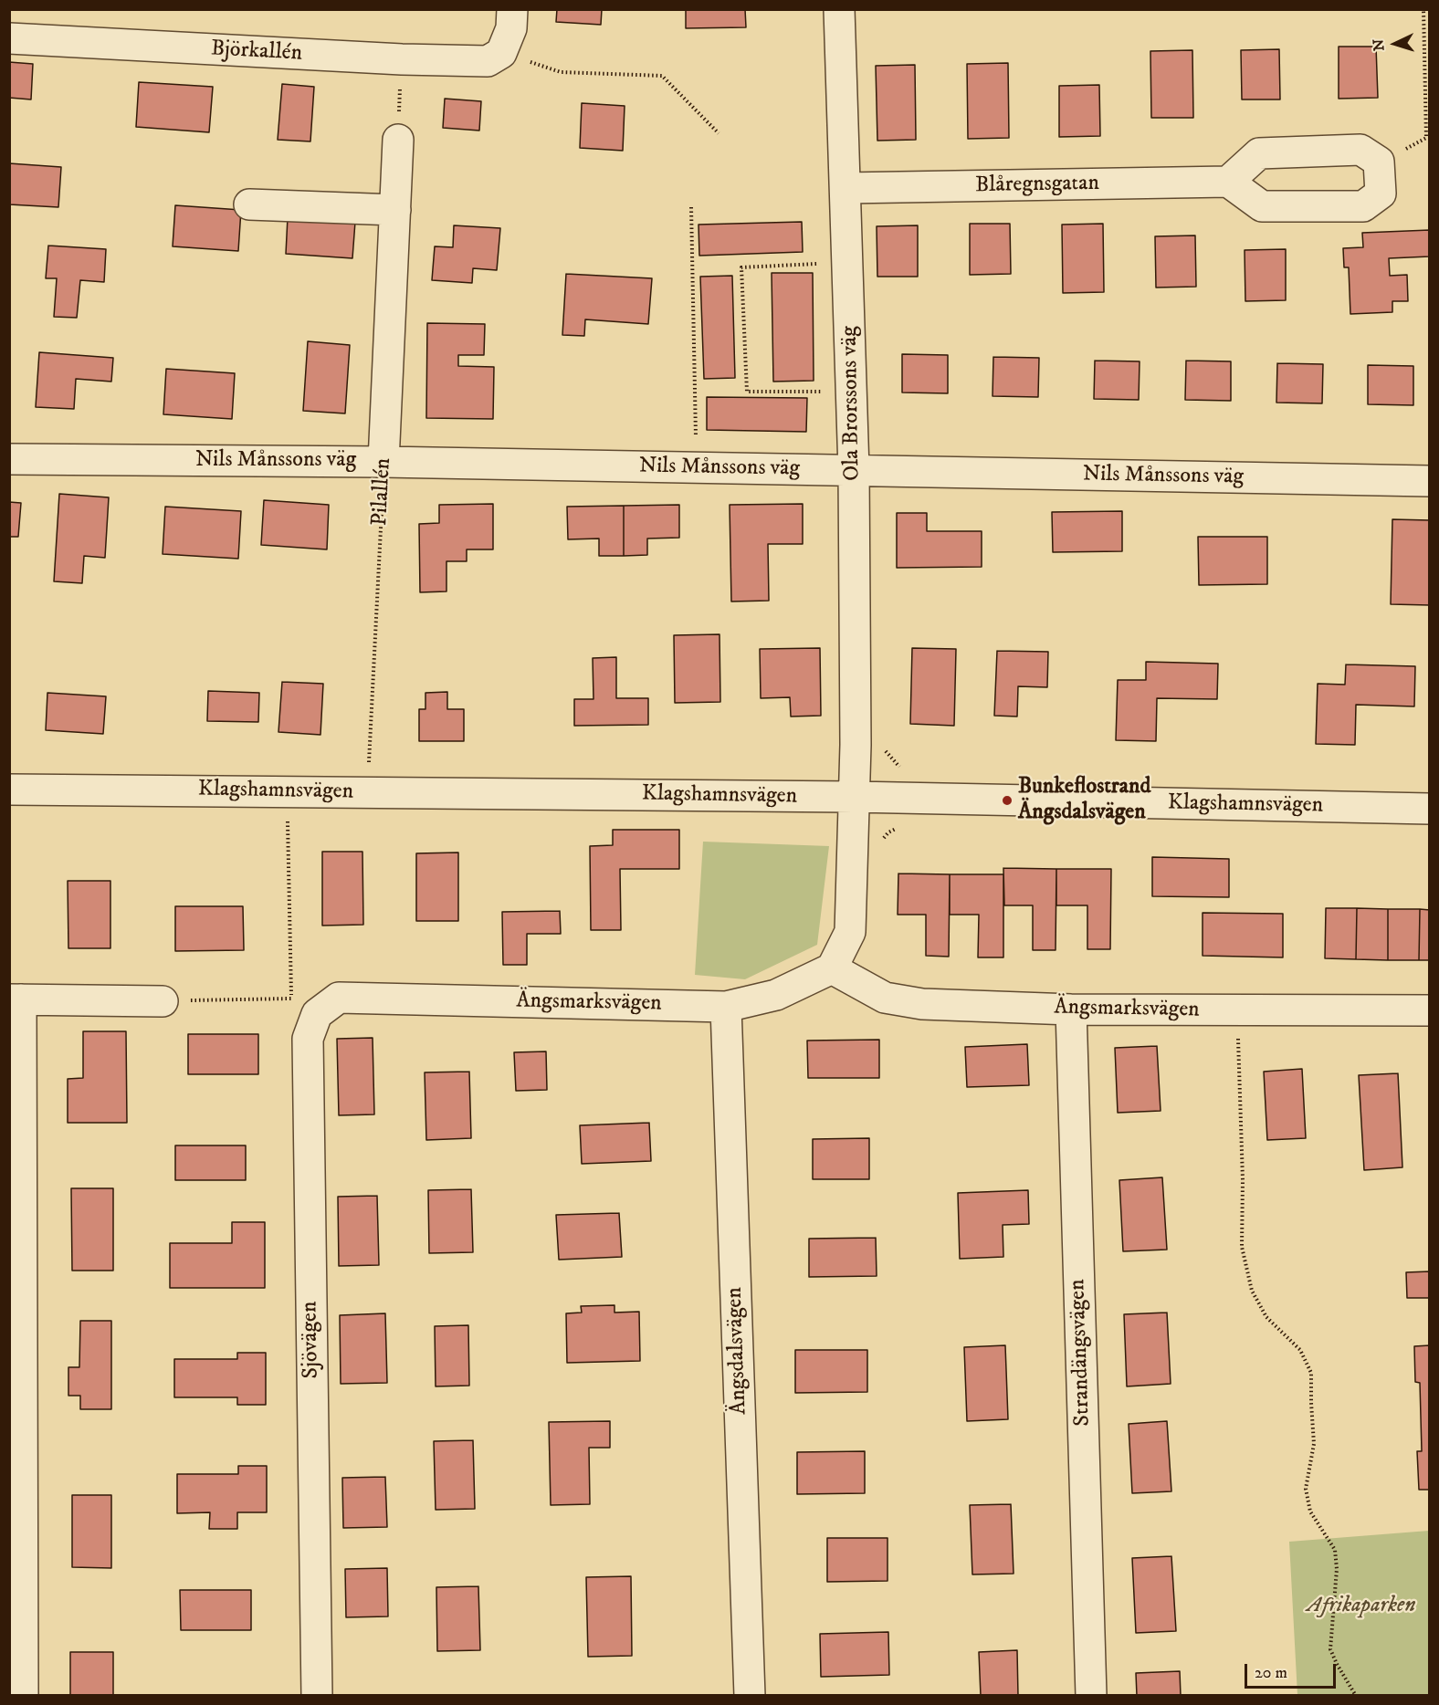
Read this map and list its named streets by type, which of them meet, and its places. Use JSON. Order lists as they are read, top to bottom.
{
  "streets": {
    "street": [
      "Björkallén",
      "Blåregnsgatan",
      "Ola Brorssons väg",
      "Nils Månssons väg",
      "Pilallén",
      "Klagshamnsvägen",
      "Ängsmarksvägen",
      "Sjövägen",
      "Ängsdalsvägen",
      "Strandängsvägen"
    ]
  },
  "crossings": [
    ["Blåregnsgatan", "Ola Brorssons väg"],
    ["Ola Brorssons väg", "Nils Månssons väg"],
    ["Ola Brorssons väg", "Klagshamnsvägen"],
    ["Nils Månssons väg", "Pilallén"],
    ["Ängsmarksvägen", "Sjövägen"],
    ["Ängsmarksvägen", "Ängsdalsvägen"],
    ["Ängsmarksvägen", "Strandängsvägen"]
  ],
  "parks": ["Afrikaparken"],
  "places": ["Bunkeflostrand Ängsdalsvägen"],
  "scale_bar": "20 m",
  "north": "left"
}
